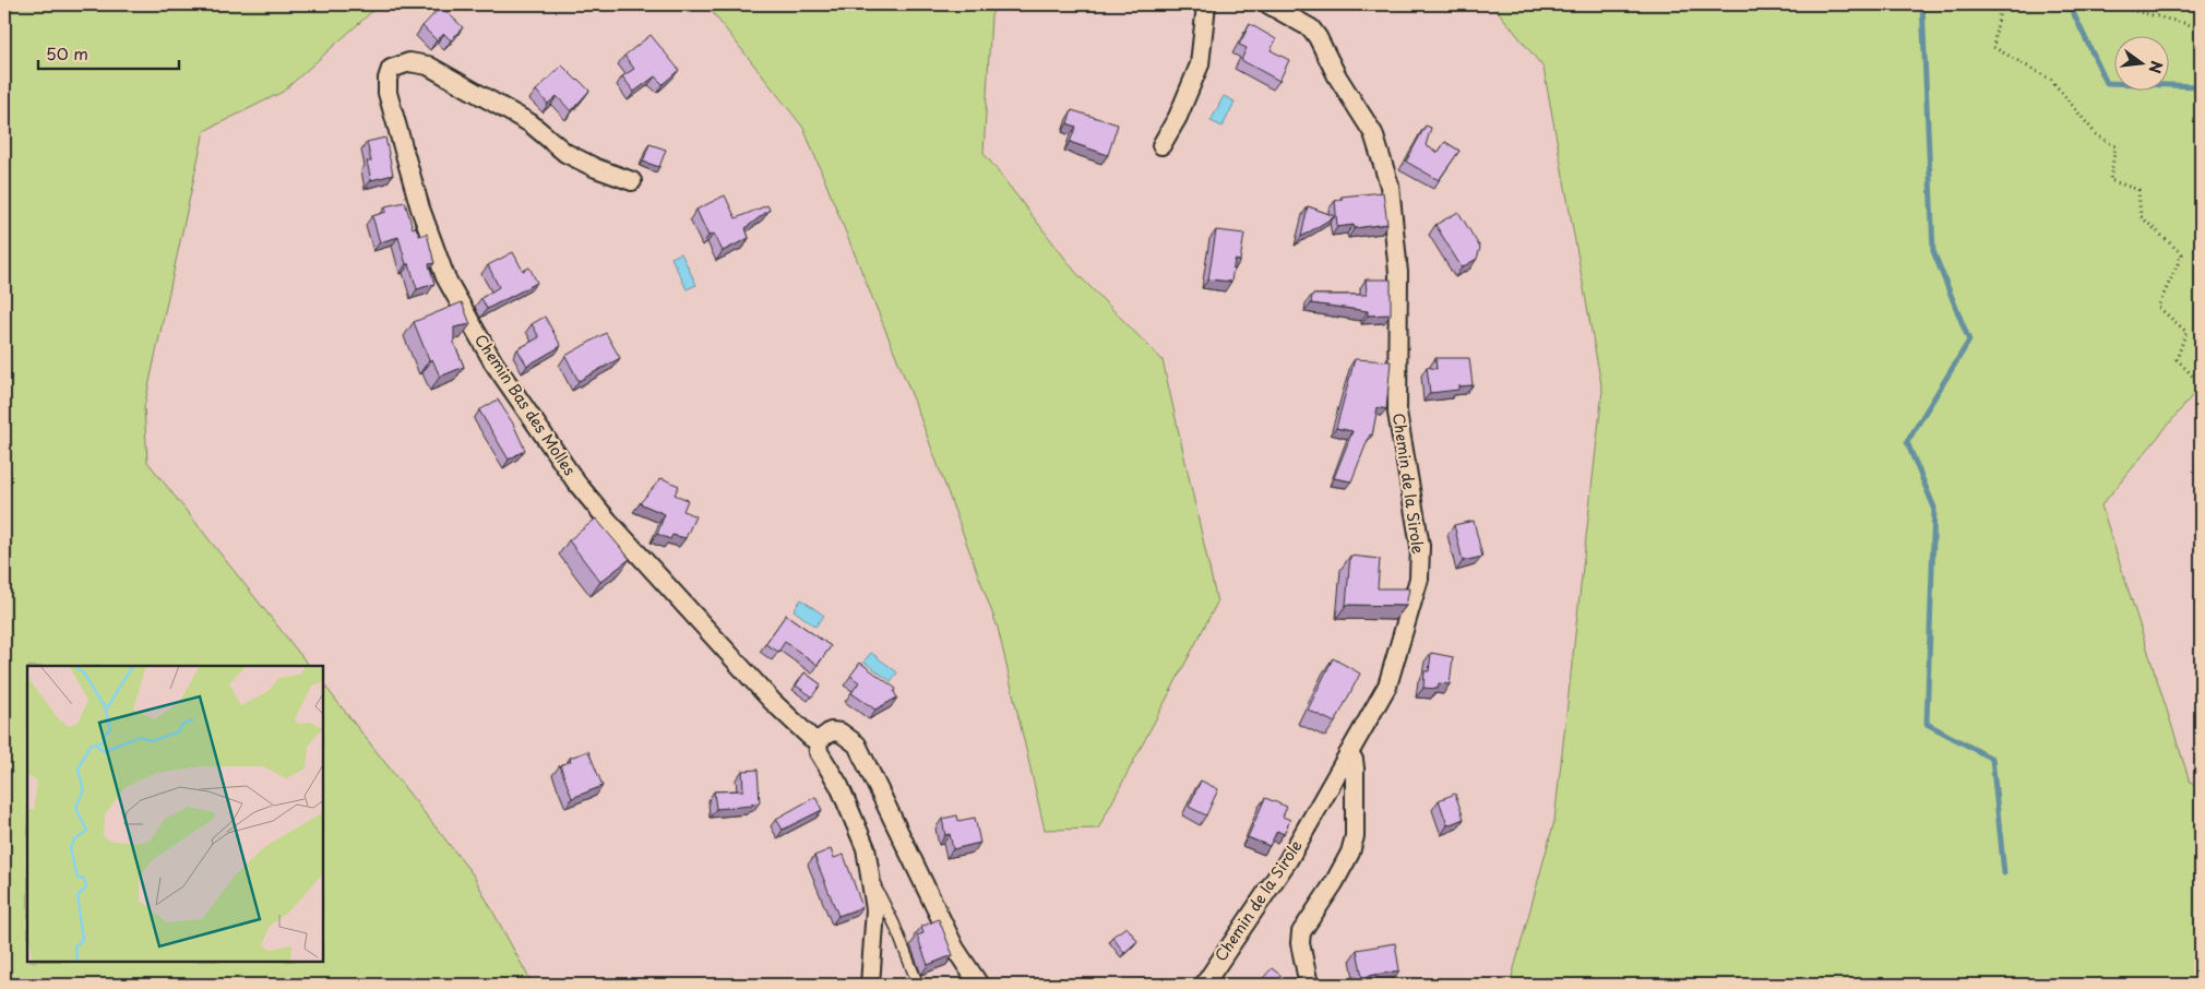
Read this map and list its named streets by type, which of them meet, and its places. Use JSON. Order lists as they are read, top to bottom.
{
  "streets": {
    "street": ["Chemin Bas des Molles", "Chemin de la Sirole"]
  },
  "scale_bar": "50 m",
  "north": "right"
}
